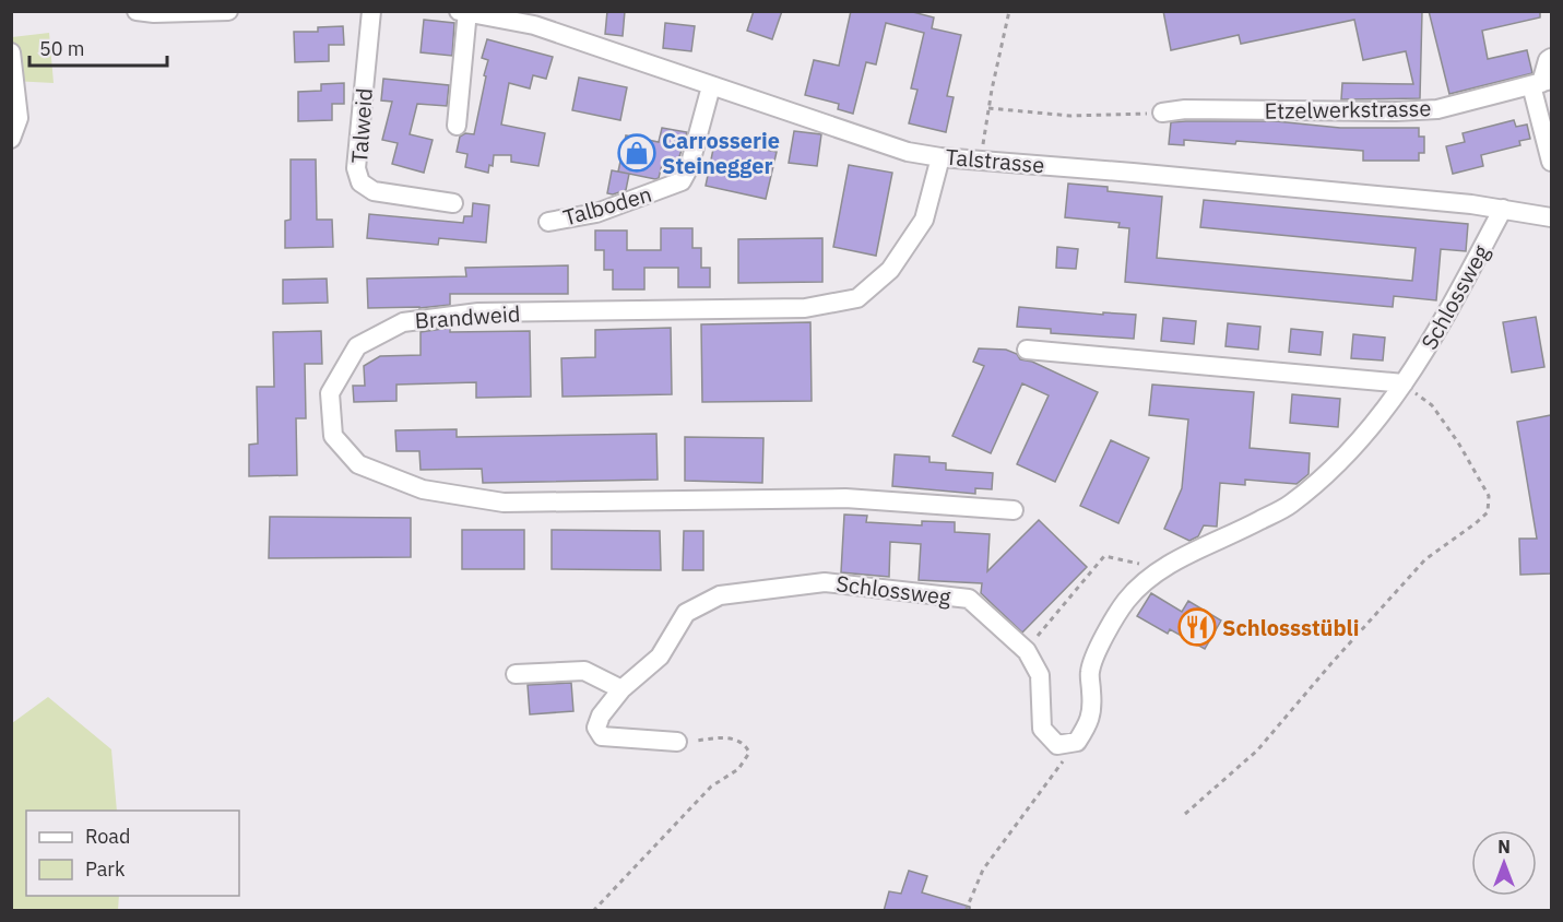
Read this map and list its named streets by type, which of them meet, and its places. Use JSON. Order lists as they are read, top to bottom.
{
  "streets": {
    "street": [
      "Etzelwerkstrasse",
      "Talweid",
      "Talstrasse",
      "Talboden",
      "Schlossweg",
      "Brandweid"
    ]
  },
  "crossings": [
    ["Talstrasse", "Talboden"],
    ["Talstrasse", "Schlossweg"],
    ["Talstrasse", "Brandweid"]
  ],
  "places": {
    "shop": ["Carrosserie Steinegger"],
    "restaurant": ["Schlossstübli"]
  },
  "legend": ["Road", "Park"],
  "scale_bar": "50 m",
  "north": "top"
}
